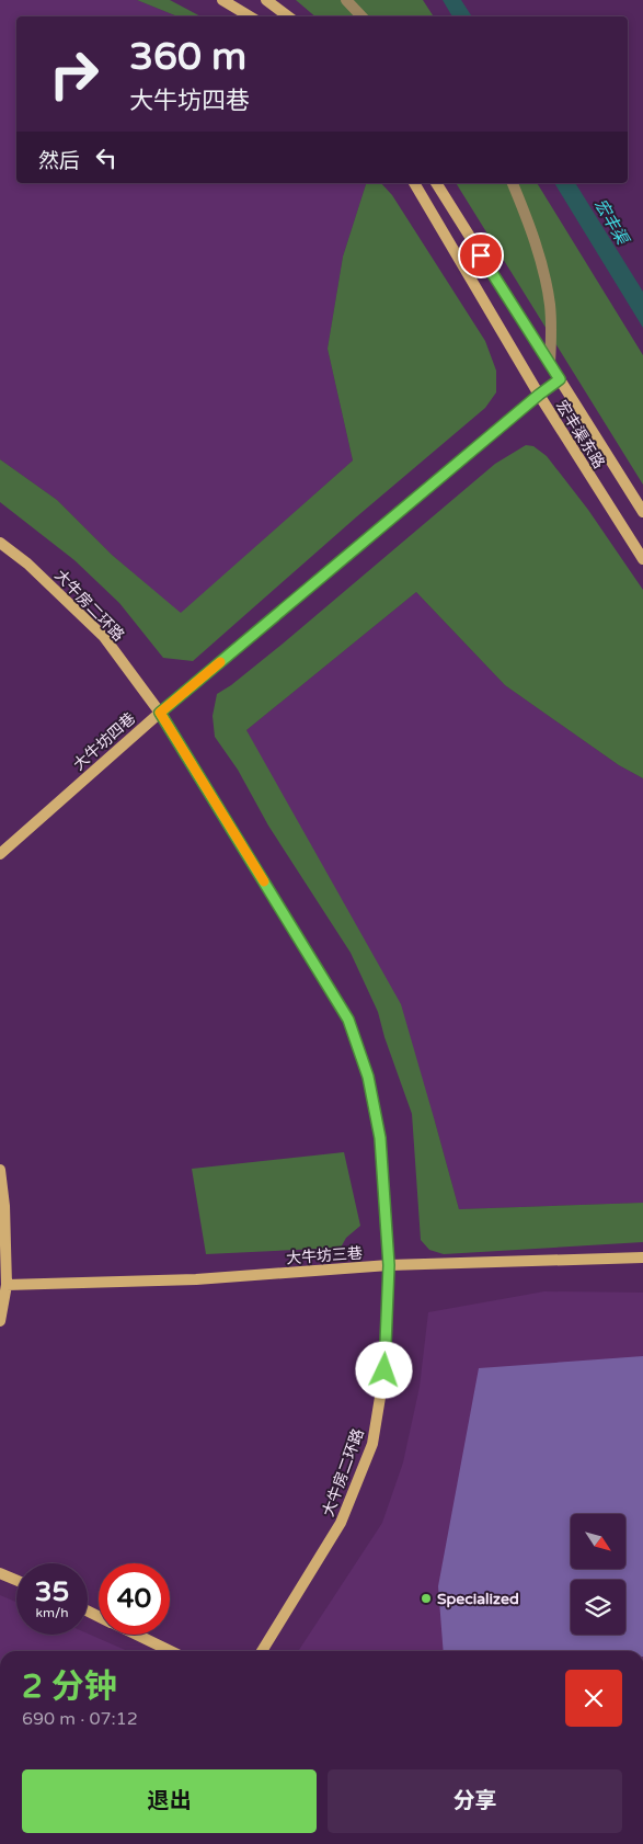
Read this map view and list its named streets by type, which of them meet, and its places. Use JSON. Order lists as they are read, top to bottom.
{
  "streets": {
    "street": [
      "宏丰渠东路",
      "大牛房二环路",
      "大牛坊四巷",
      "大牛坊三巷"
    ]
  },
  "crossings": [
    ["宏丰渠东路", "大牛坊四巷"],
    ["大牛房二环路", "大牛坊四巷"],
    ["大牛房二环路", "大牛坊三巷"]
  ],
  "water": ["宏丰渠"],
  "places": ["Specialized"],
  "north": "bottom right",
  "page": {
    "turn": ["360 m", "大牛坊四巷"],
    "then": "然后",
    "speed": "35 km/h",
    "limit": "40",
    "heading": ["2 分钟", "690 m · 07:12"],
    "buttons": ["退出", "分享"]
  }
}
